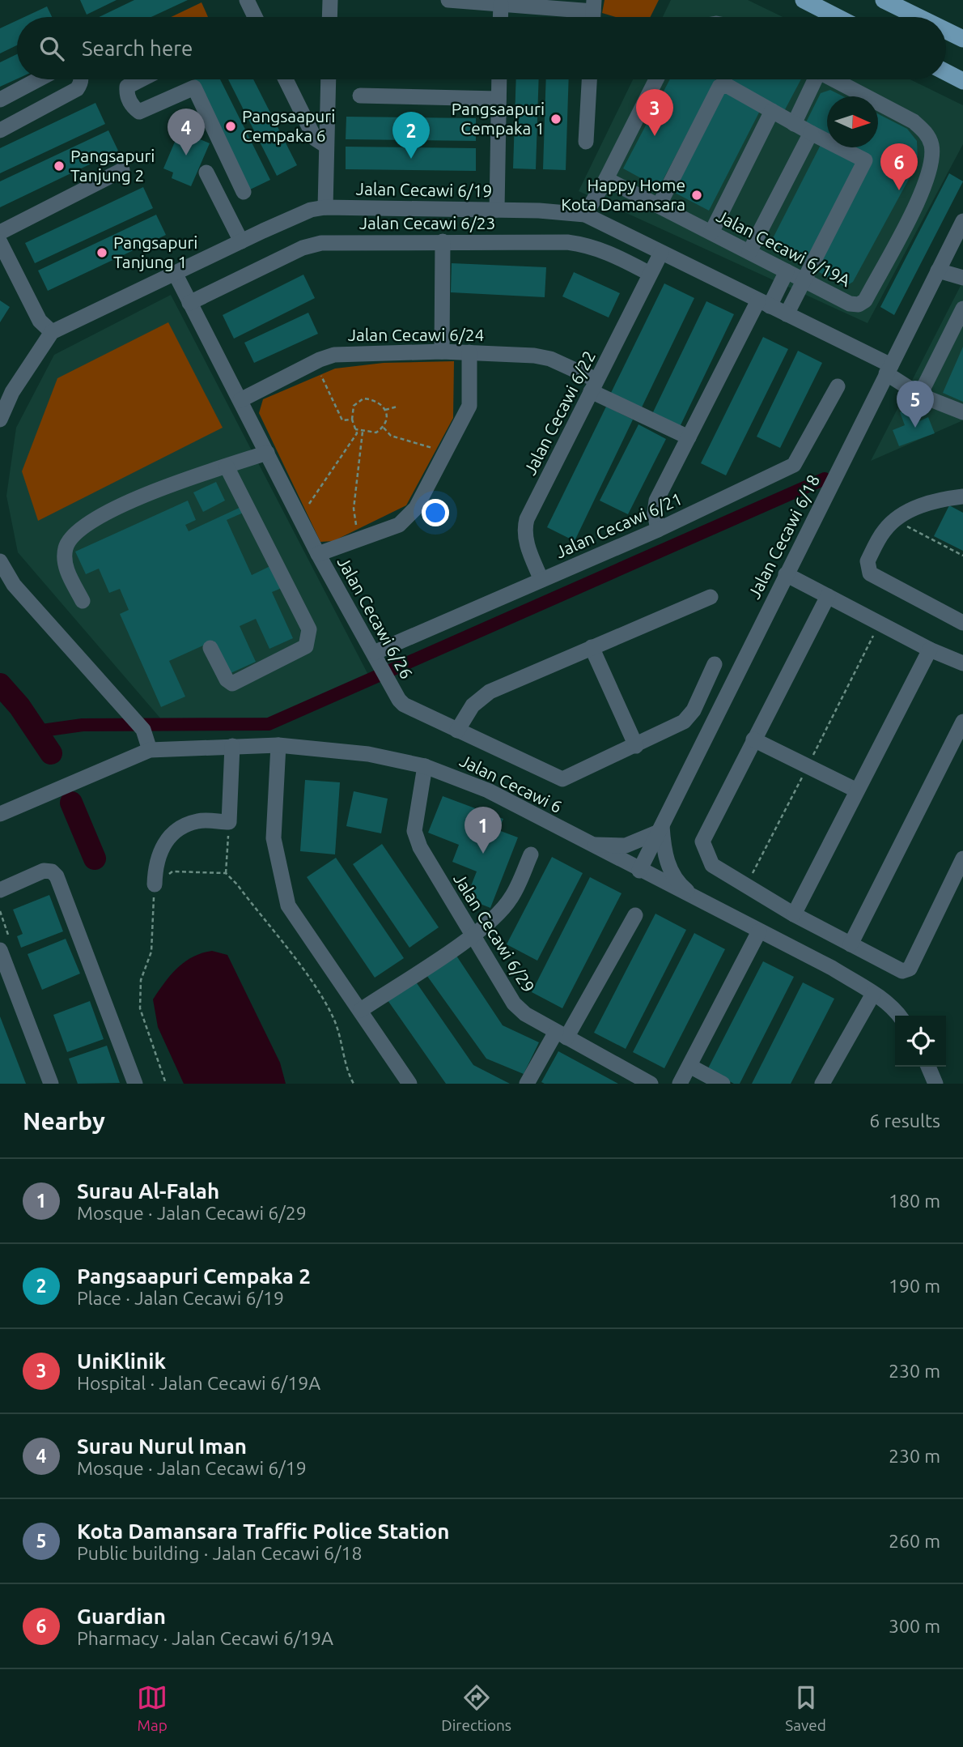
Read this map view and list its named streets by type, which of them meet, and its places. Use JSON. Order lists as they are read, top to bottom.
{
  "streets": {
    "street": [
      "Jalan Cecawi 6/19",
      "Jalan Cecawi 6/23",
      "Jalan Cecawi 6/19A",
      "Jalan Cecawi 6/24",
      "Jalan Cecawi 6/22",
      "Jalan Cecawi 6/21",
      "Jalan Cecawi 6/18",
      "Jalan Cecawi 6/26",
      "Jalan Cecawi 6",
      "Jalan Cecawi 6/29"
    ]
  },
  "crossings": [
    ["Jalan Cecawi 6/19", "Jalan Cecawi 6/23"],
    ["Jalan Cecawi 6/19", "Jalan Cecawi 6/22"],
    ["Jalan Cecawi 6/19", "Jalan Cecawi 6/18"],
    ["Jalan Cecawi 6/19", "Jalan Cecawi 6/26"],
    ["Jalan Cecawi 6/23", "Jalan Cecawi 6/22"],
    ["Jalan Cecawi 6/23", "Jalan Cecawi 6/26"],
    ["Jalan Cecawi 6/24", "Jalan Cecawi 6/22"],
    ["Jalan Cecawi 6/24", "Jalan Cecawi 6/26"],
    ["Jalan Cecawi 6/22", "Jalan Cecawi 6/21"],
    ["Jalan Cecawi 6/21", "Jalan Cecawi 6/26"],
    ["Jalan Cecawi 6/18", "Jalan Cecawi 6"],
    ["Jalan Cecawi 6", "Jalan Cecawi 6/29"]
  ],
  "places": [
    "Pangsaapuri Cempaka 1",
    "Pangsaapuri Cempaka 6",
    "Pangsapuri Tanjung 2",
    "Happy Home Kota Damansara",
    "Pangsapuri Tanjung 1"
  ],
  "north": "right",
  "page": {
    "search": "Search here",
    "pins": [
      "3",
      "4",
      "2",
      "6",
      "5",
      "1"
    ],
    "heading": ["Nearby", "6 results"],
    "list": [
      {
        "mark": "1",
        "name": "Surau Al-Falah",
        "note": "Mosque · Jalan Cecawi 6/29",
        "value": "180 m"
      },
      {
        "mark": "2",
        "name": "Pangsaapuri Cempaka 2",
        "note": "Place · Jalan Cecawi 6/19",
        "value": "190 m"
      },
      {
        "mark": "3",
        "name": "UniKlinik",
        "note": "Hospital · Jalan Cecawi 6/19A",
        "value": "230 m"
      },
      {
        "mark": "4",
        "name": "Surau Nurul Iman",
        "note": "Mosque · Jalan Cecawi 6/19",
        "value": "230 m"
      },
      {
        "mark": "5",
        "name": "Kota Damansara Traffic Police Station",
        "note": "Public building · Jalan Cecawi 6/18",
        "value": "260 m"
      },
      {
        "mark": "6",
        "name": "Guardian",
        "note": "Pharmacy · Jalan Cecawi 6/19A",
        "value": "300 m"
      }
    ],
    "nav": ["Map", "Directions", "Saved"]
  }
}
